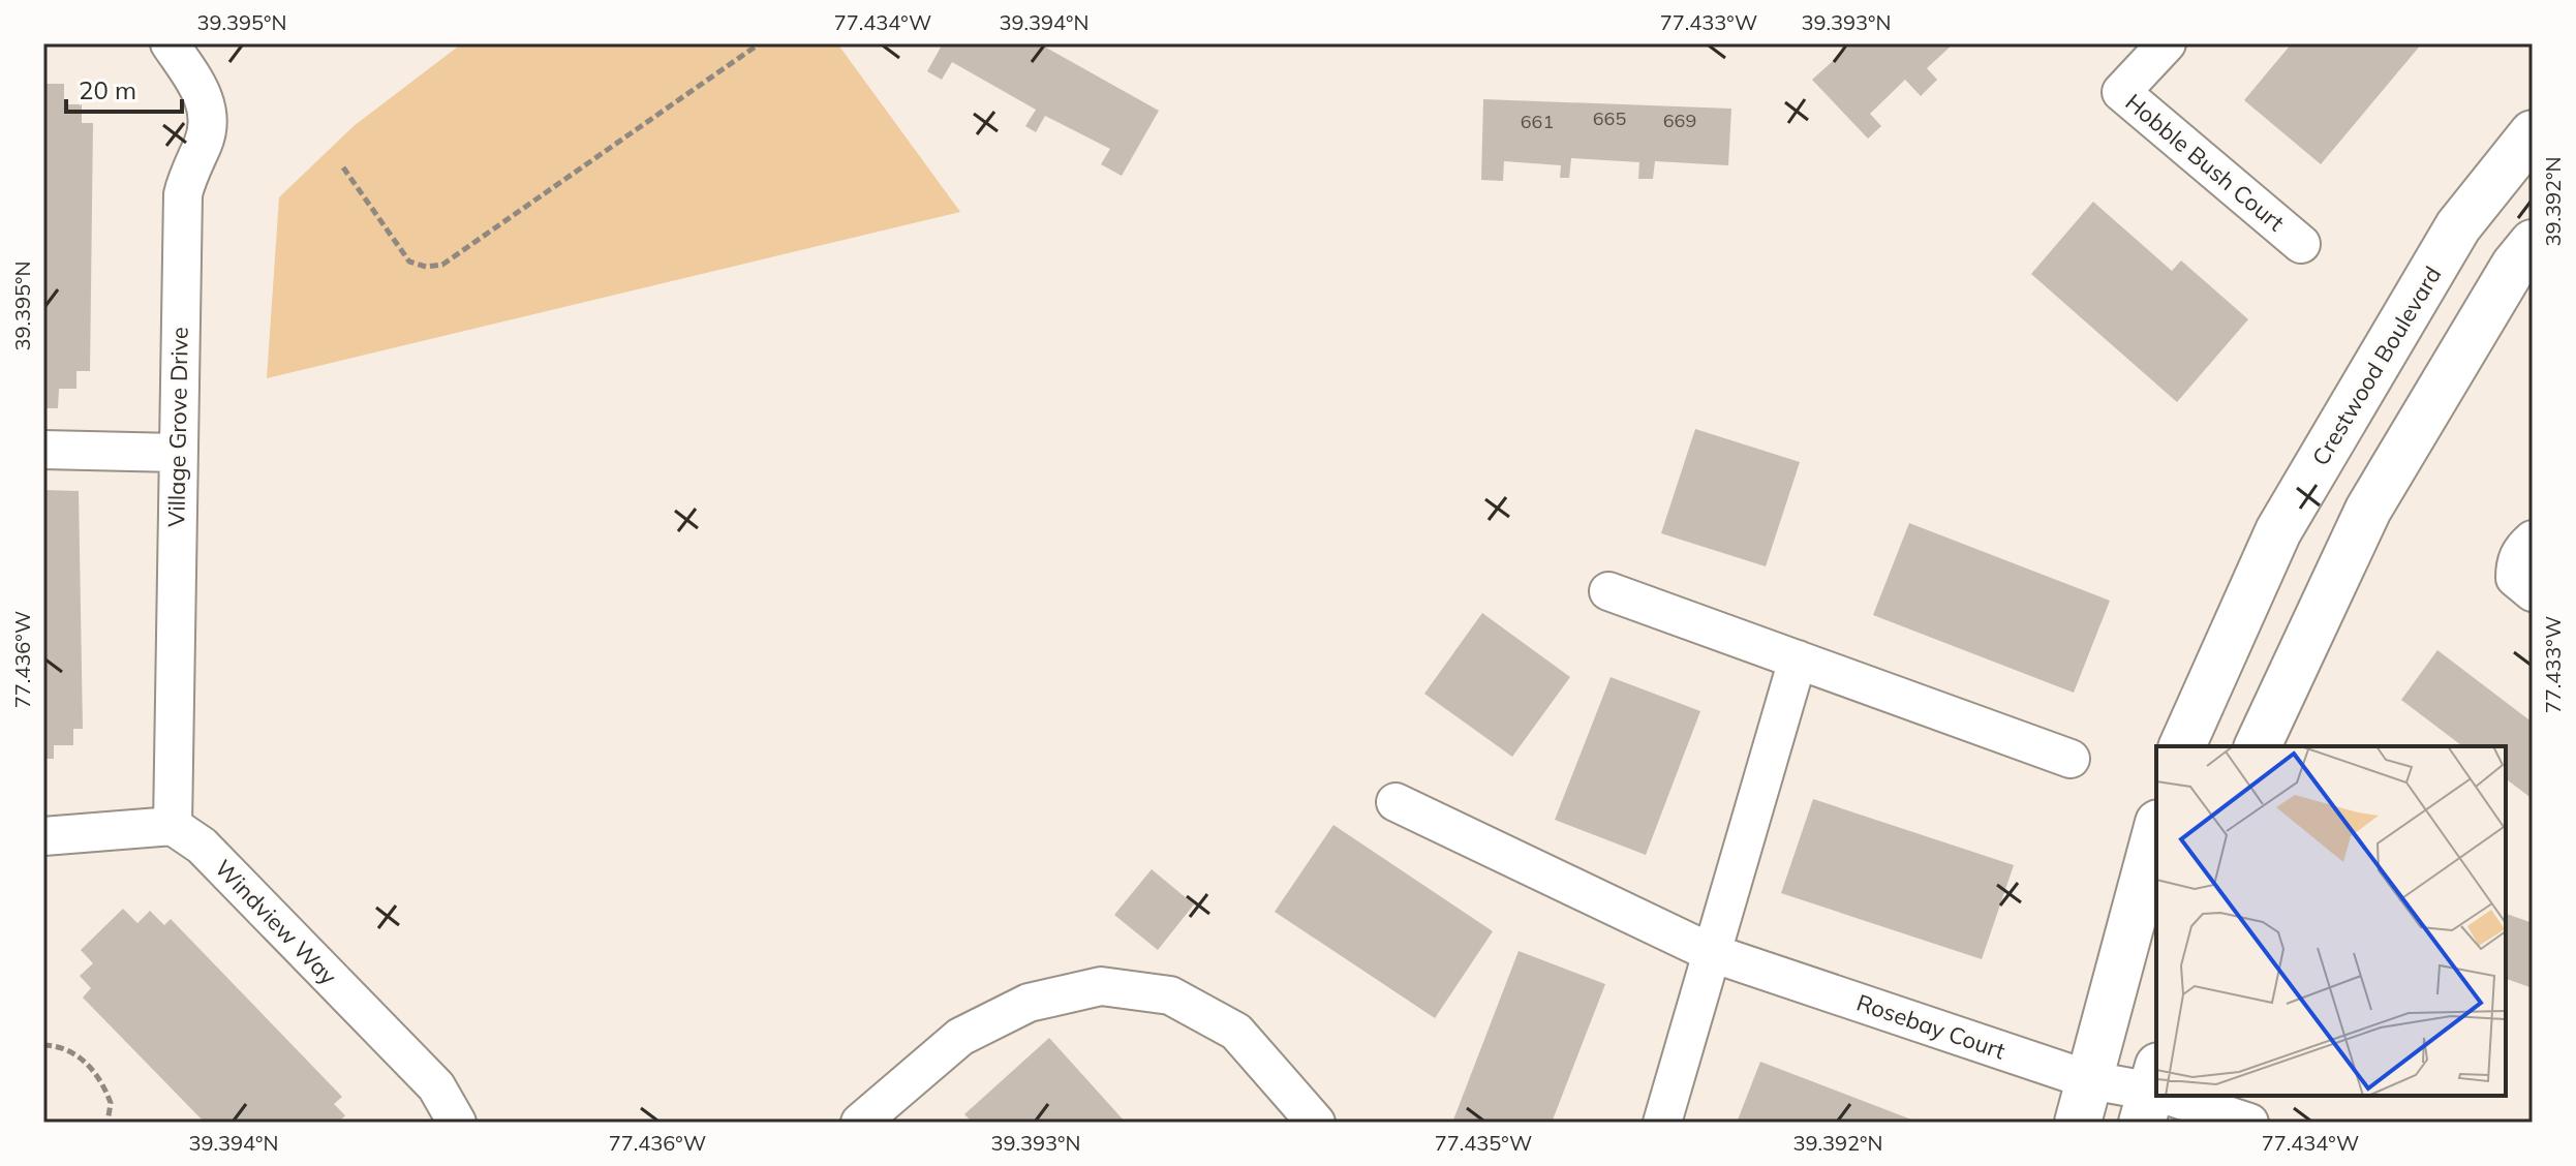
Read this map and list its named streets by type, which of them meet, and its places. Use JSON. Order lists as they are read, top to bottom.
{
  "streets": {
    "main road": ["Crestwood Boulevard"],
    "street": [
      "Hobble Bush Court",
      "Village Grove Drive",
      "Windview Way",
      "Rosebay Court"
    ]
  },
  "crossings": [
    ["Village Grove Drive", "Windview Way"]
  ],
  "house_numbers": ["665", "669", "661"],
  "scale_bar": "20 m",
  "coordinates": [
    "39.395°N",
    "77.434°W",
    "39.394°N",
    "77.433°W",
    "39.393°N",
    "39.392°N",
    "77.436°W",
    "77.435°W"
  ]
}
